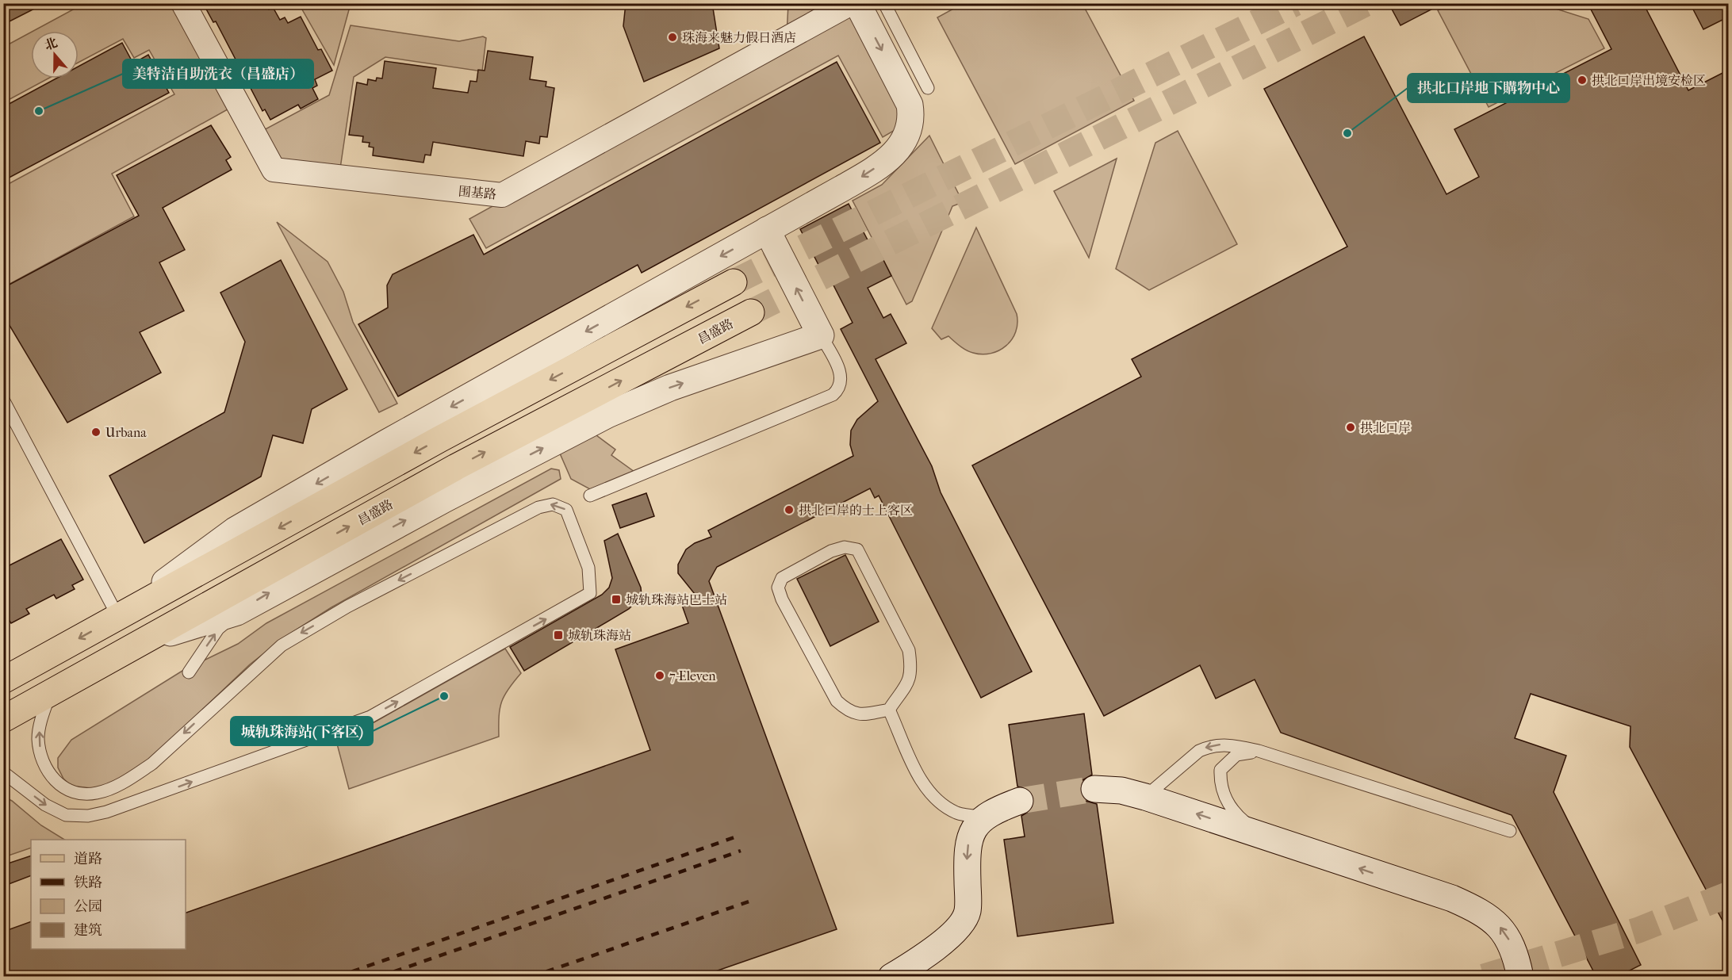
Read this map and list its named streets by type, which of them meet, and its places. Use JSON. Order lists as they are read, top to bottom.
{
  "streets": {
    "main road": ["昌盛路"],
    "street": ["围基路"]
  },
  "places": {
    "other": [
      "珠海来魅力假日酒店",
      "拱北口岸出境安检区",
      "美特洁自助洗衣（昌盛店）",
      "拱北口岸地下購物中心",
      "拱北口岸",
      "Urbana",
      "拱北口岸的士上客区",
      "7-Eleven",
      "城轨珠海站(下客区)"
    ],
    "transit": ["城轨珠海站巴士站", "城轨珠海站"]
  },
  "legend": [
    "道路",
    "铁路",
    "公园",
    "建筑"
  ],
  "north": "top"
}
